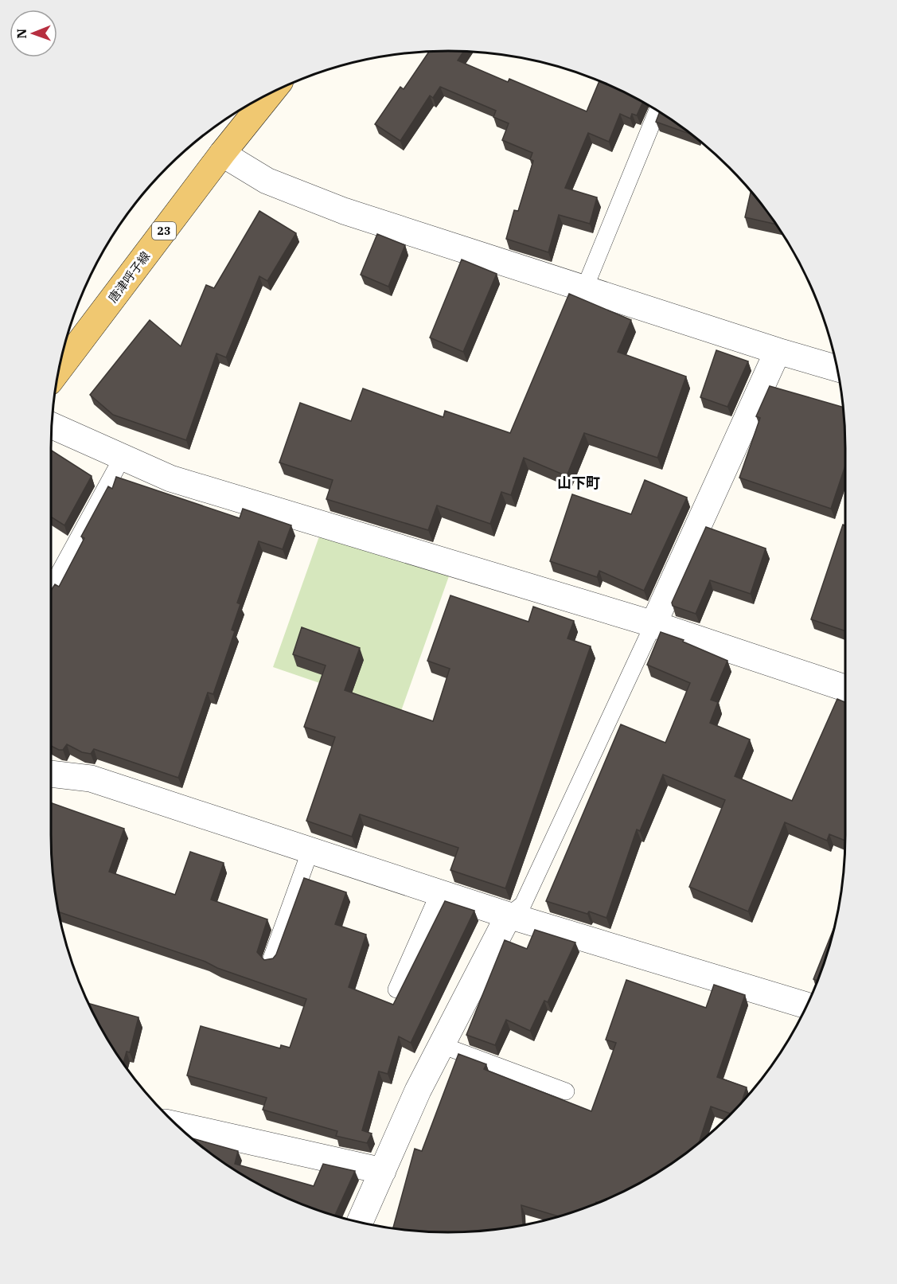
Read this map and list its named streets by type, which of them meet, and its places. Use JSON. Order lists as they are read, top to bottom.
{
  "streets": {
    "main road": ["23", "唐津呼子線"]
  },
  "districts": ["山下町"],
  "north": "left"
}
